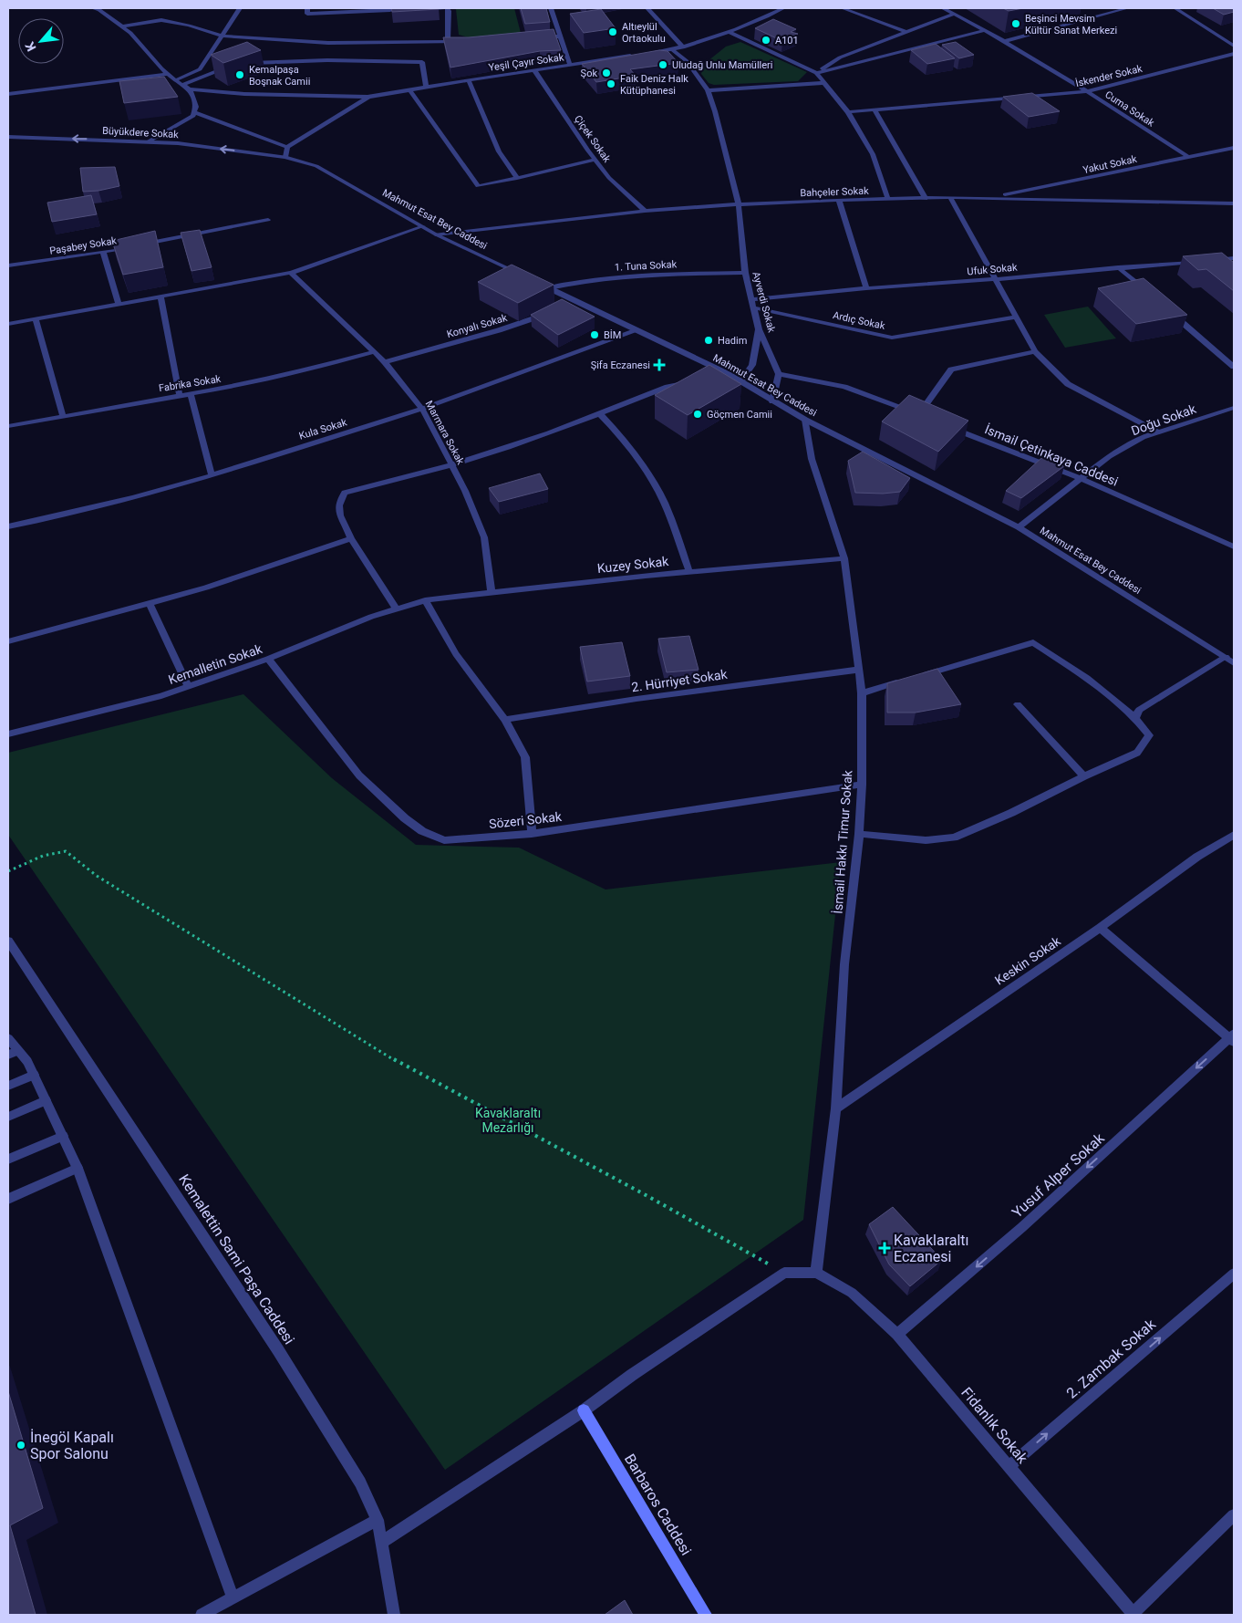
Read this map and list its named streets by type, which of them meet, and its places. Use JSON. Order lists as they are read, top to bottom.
{
  "streets": {
    "main road": ["Barbaros Caddesi"],
    "street": [
      "Yeşil Çayır Sokak",
      "İskender Sokak",
      "Cuma Sokak",
      "Büyükdere Sokak",
      "Çiçek Sokak",
      "Yakut Sokak",
      "Bahçeler Sokak",
      "Mahmut Esat Bey Caddesi",
      "Paşabey Sokak",
      "1. Tuna Sokak",
      "Ufuk Sokak",
      "Ayverdi Sokak",
      "Ardıç Sokak",
      "Konyalı Sokak",
      "Fabrika Sokak",
      "Doğu Sokak",
      "Kula Sokak",
      "Marmara Sokak",
      "İsmail Çetinkaya Caddesi",
      "Kuzey Sokak",
      "Kemalletin Sokak",
      "2. Hürriyet Sokak",
      "Sözeri Sokak",
      "İsmail Hakkı Timur Sokak",
      "Keskin Sokak",
      "Yusuf Alper Sokak",
      "Kemalettin Sami Paşa Caddesi",
      "2. Zambak Sokak",
      "Fidanlık Sokak"
    ]
  },
  "crossings": [
    ["Yeşil Çayır Sokak", "Çiçek Sokak"],
    ["İskender Sokak", "Cuma Sokak"],
    ["Cuma Sokak", "Yakut Sokak"],
    ["Büyükdere Sokak", "Mahmut Esat Bey Caddesi"],
    ["Çiçek Sokak", "Bahçeler Sokak"],
    ["Yakut Sokak", "Bahçeler Sokak"],
    ["Bahçeler Sokak", "Mahmut Esat Bey Caddesi"],
    ["Bahçeler Sokak", "Ayverdi Sokak"],
    ["Mahmut Esat Bey Caddesi", "1. Tuna Sokak"],
    ["Mahmut Esat Bey Caddesi", "Doğu Sokak"],
    ["Mahmut Esat Bey Caddesi", "Kula Sokak"],
    ["Mahmut Esat Bey Caddesi", "İsmail Hakkı Timur Sokak"],
    ["1. Tuna Sokak", "Ayverdi Sokak"],
    ["Ufuk Sokak", "Ayverdi Sokak"],
    ["Ayverdi Sokak", "Ardıç Sokak"],
    ["Konyalı Sokak", "Marmara Sokak"],
    ["Fabrika Sokak", "Marmara Sokak"],
    ["Doğu Sokak", "İsmail Çetinkaya Caddesi"],
    ["Kula Sokak", "Marmara Sokak"],
    ["Marmara Sokak", "Kuzey Sokak"],
    ["Kuzey Sokak", "Kemalletin Sokak"],
    ["Kuzey Sokak", "İsmail Hakkı Timur Sokak"],
    ["Kemalletin Sokak", "Sözeri Sokak"],
    ["2. Hürriyet Sokak", "İsmail Hakkı Timur Sokak"],
    ["Sözeri Sokak", "İsmail Hakkı Timur Sokak"],
    ["İsmail Hakkı Timur Sokak", "Keskin Sokak"],
    ["İsmail Hakkı Timur Sokak", "Fidanlık Sokak"],
    ["Yusuf Alper Sokak", "Fidanlık Sokak"],
    ["2. Zambak Sokak", "Fidanlık Sokak"]
  ],
  "one_way": ["Yusuf Alper Sokak", "2. Zambak Sokak"],
  "parks": ["Kavaklaraltı Mezarlığı"],
  "places": {
    "other": [
      "Beşinci Mevsim Kültür Sanat Merkezi",
      "Altıeylül Ortaokulu",
      "A101",
      "Uludağ Unlu Mamülleri",
      "Şok",
      "Kemalpaşa Boşnak Camii",
      "Faik Deniz Halk Kütüphanesi",
      "BİM",
      "Hadim",
      "Göçmen Camii",
      "İnegöl Kapalı Spor Salonu"
    ],
    "health": ["Şifa Eczanesi", "Kavaklaraltı Eczanesi"]
  },
  "north": "bottom left"
}
